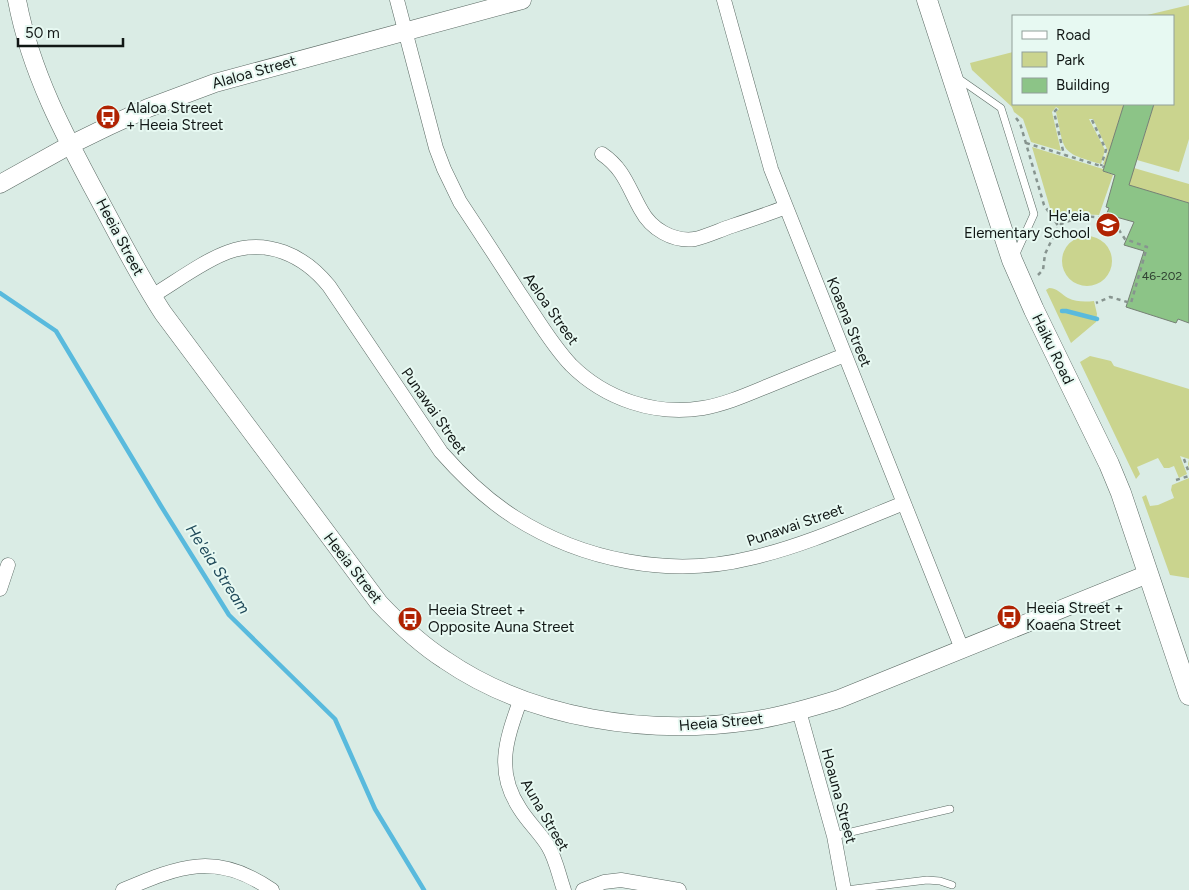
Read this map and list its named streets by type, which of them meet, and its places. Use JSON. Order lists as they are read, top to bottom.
{
  "streets": {
    "main road": ["Haiku Road"],
    "street": [
      "Alaloa Street",
      "Heeia Street",
      "Aeloa Street",
      "Koaena Street",
      "Punawai Street",
      "Hoauna Street",
      "Auna Street"
    ]
  },
  "crossings": [
    ["Alaloa Street", "Heeia Street"],
    ["Alaloa Street", "Aeloa Street"],
    ["Heeia Street", "Koaena Street"],
    ["Heeia Street", "Haiku Road"],
    ["Heeia Street", "Punawai Street"],
    ["Heeia Street", "Hoauna Street"],
    ["Heeia Street", "Auna Street"],
    ["Aeloa Street", "Koaena Street"],
    ["Koaena Street", "Punawai Street"]
  ],
  "water": ["He'eia Stream"],
  "places": {
    "bus stop": ["Alaloa Street + Heeia Street", "Heeia Street + Koaena Street", "Heeia Street + Opposite Auna Street"],
    "school or university": ["He'eia Elementary School"]
  },
  "house_numbers": ["46-202"],
  "legend": ["Road", "Park", "Building"],
  "scale_bar": "50 m"
}
